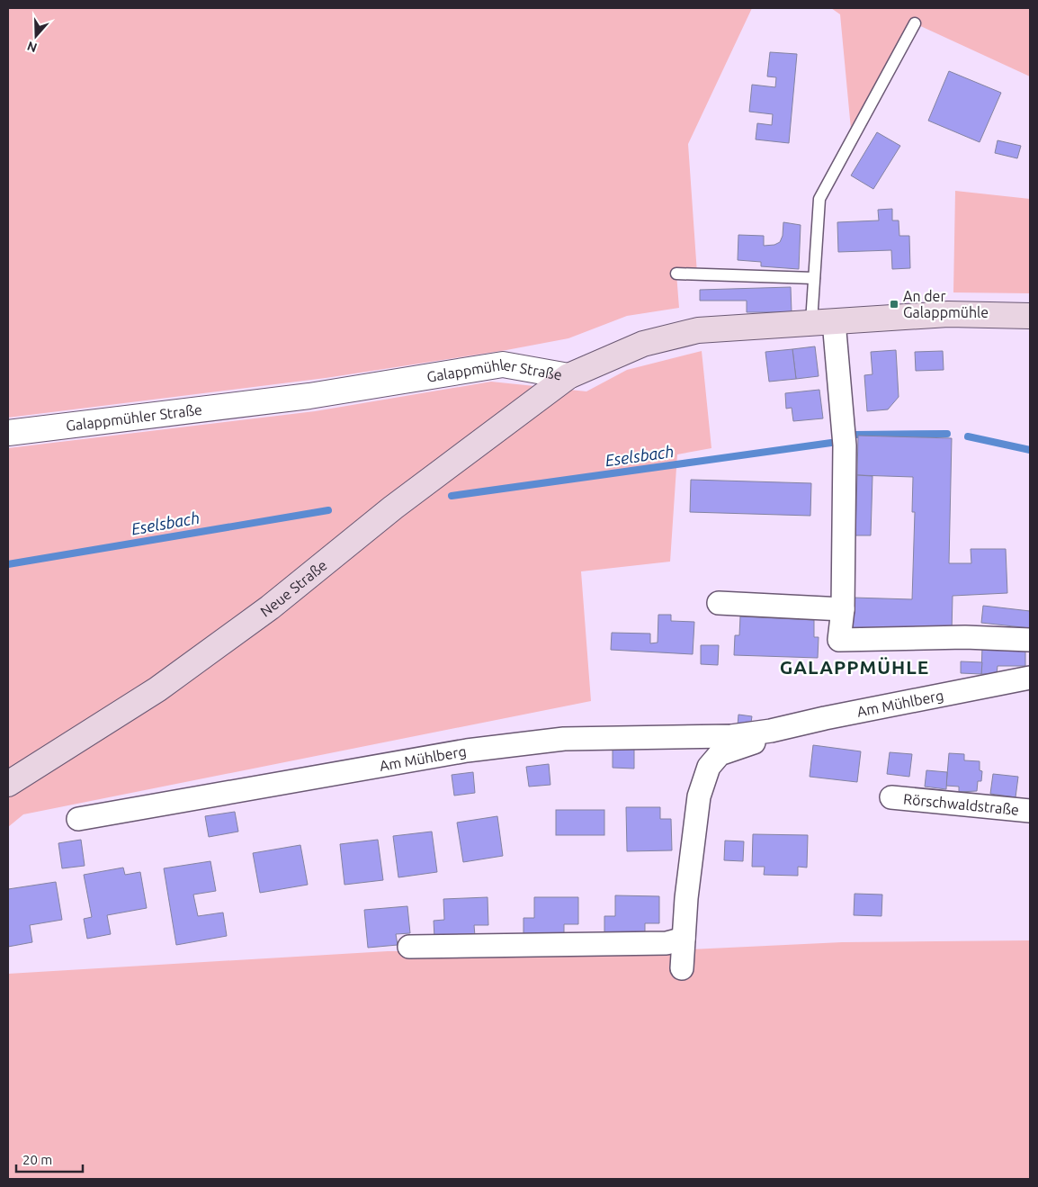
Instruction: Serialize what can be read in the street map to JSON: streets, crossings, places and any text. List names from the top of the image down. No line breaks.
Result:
{"streets":{"main road":["Galappmühler Straße","Neue Straße"],"street":["Am Mühlberg","Rörschwaldstraße"]},"crossings":[["Galappmühler Straße","Neue Straße"]],"districts":["GALAPPMÜHLE"],"water":["Eselsbach"],"places":{"transit":["An der Galappmühle"]},"scale_bar":"20 m","north":"bottom"}
